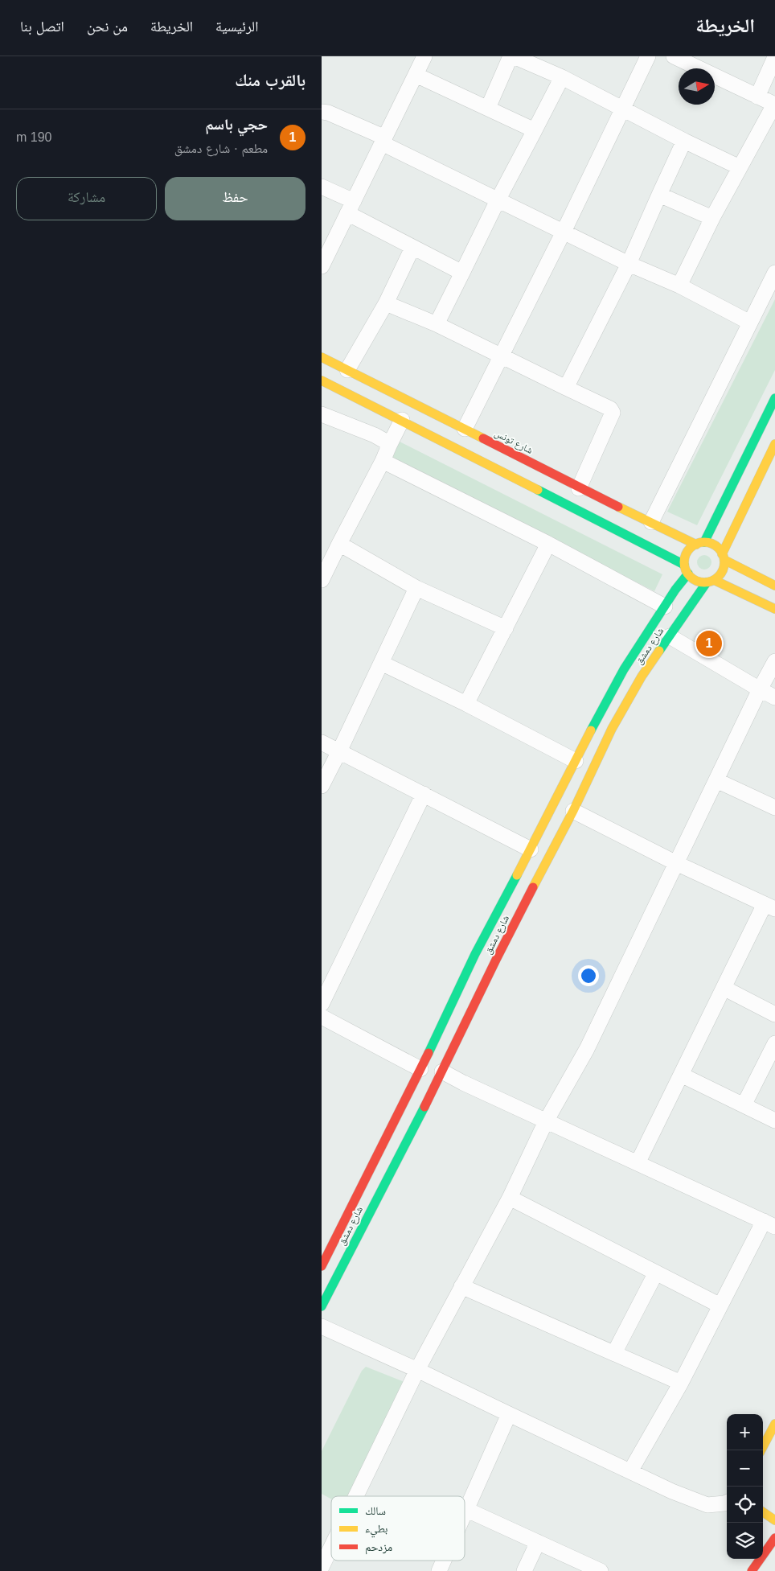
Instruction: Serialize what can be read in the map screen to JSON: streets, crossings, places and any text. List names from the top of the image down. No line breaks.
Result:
{"streets":{"main road":["شارع تونس","شارع دمشق"]},"crossings":[["شارع تونس","شارع دمشق"]],"legend":["سالك","بطيء","مزدحم"],"north":"right","page":{"header":"الخريطة","nav":["الرئيسية","الخريطة","من نحن","اتصل بنا"],"heading":"بالقرب منك","list":[{"mark":"1","name":"حجي باسم","note":"مطعم · شارع دمشق","value":"190 m"}],"buttons":["حفظ","مشاركة"],"pins":"1","map_buttons":["+","−"]}}
